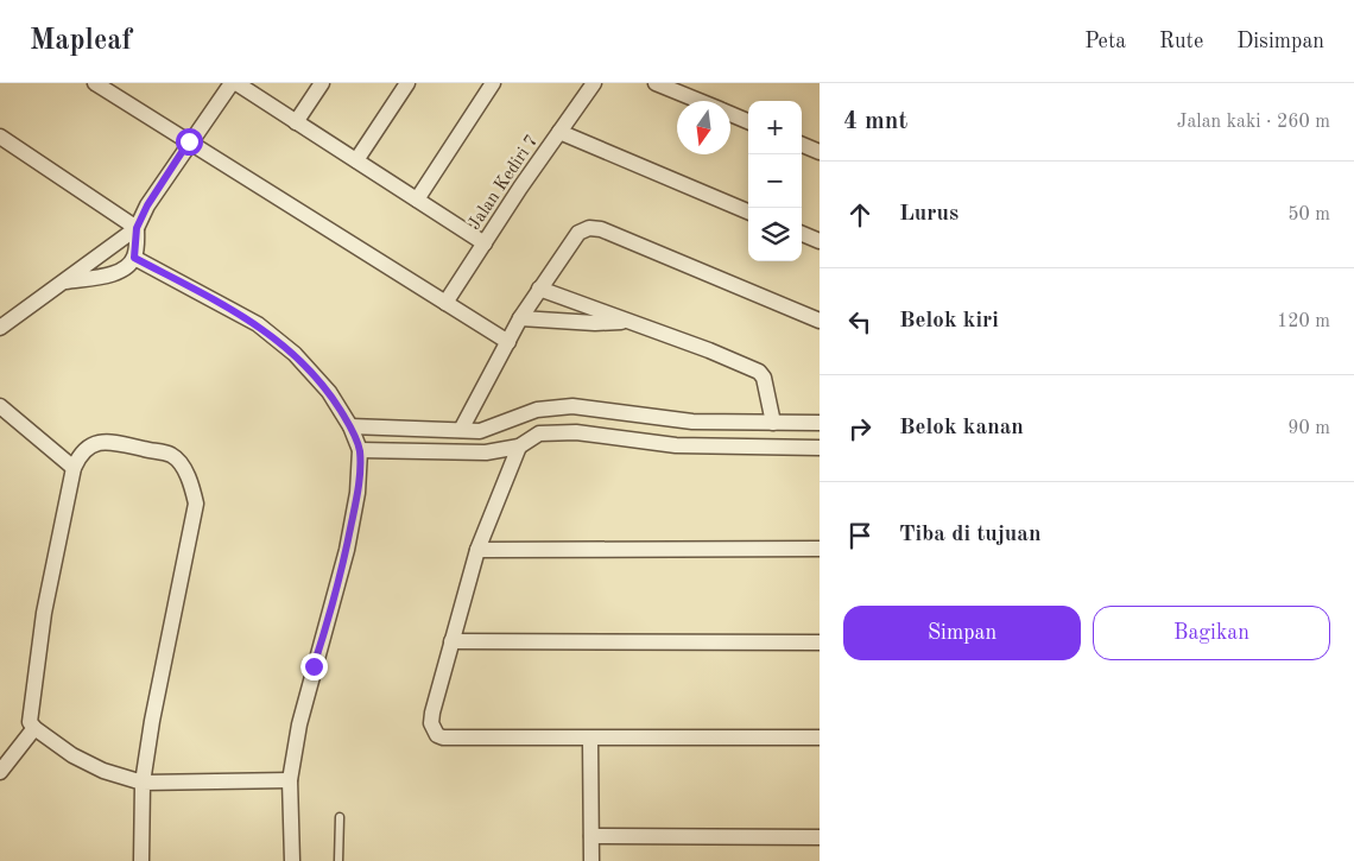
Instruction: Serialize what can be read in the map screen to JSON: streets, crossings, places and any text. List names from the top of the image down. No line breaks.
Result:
{"streets":{"street":["Jalan Kediri 7"]},"north":"bottom","page":{"header":"Mapleaf","nav":["Peta","Rute","Disimpan"],"heading":["4 mnt","Jalan kaki · 260 m"],"map_buttons":["+","−"],"list":[["Lurus","50 m"],["Belok kiri","120 m"],["Belok kanan","90 m"],"Tiba di tujuan"],"buttons":["Simpan","Bagikan"]}}
